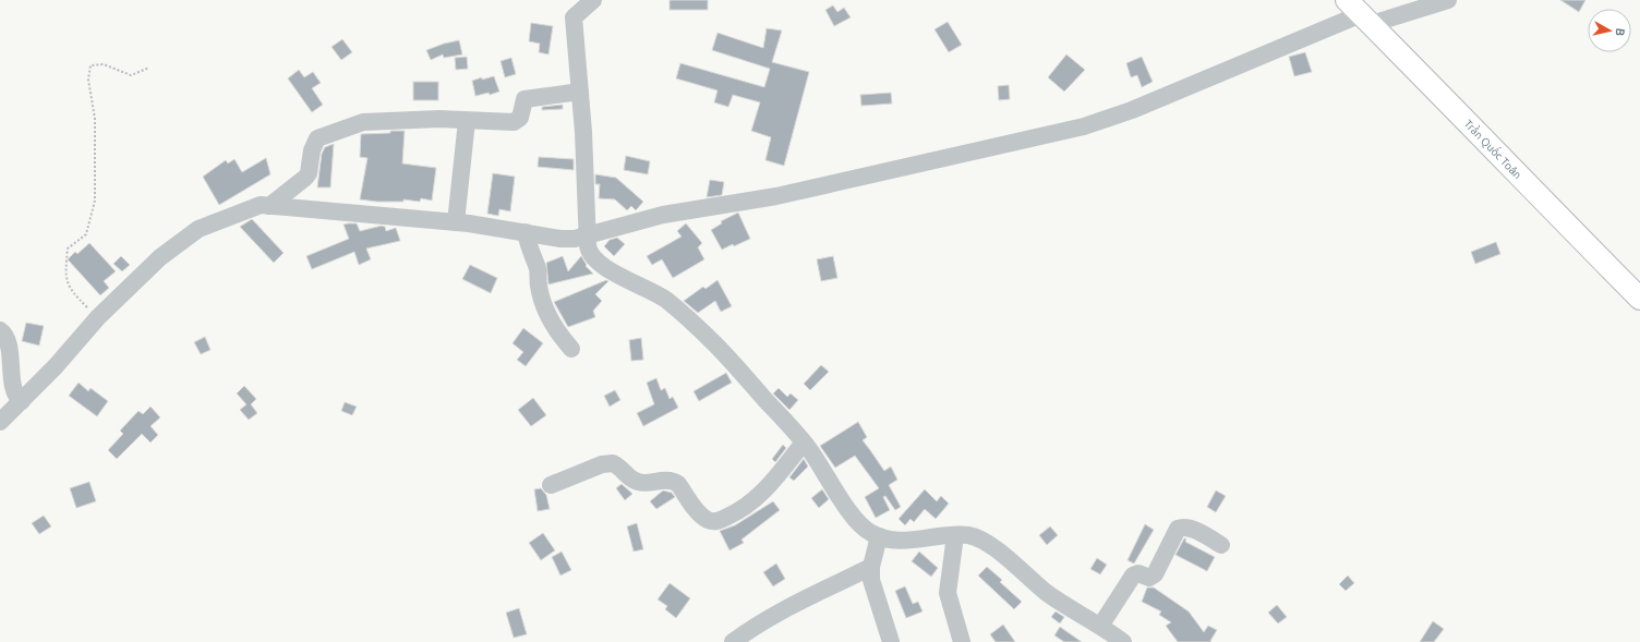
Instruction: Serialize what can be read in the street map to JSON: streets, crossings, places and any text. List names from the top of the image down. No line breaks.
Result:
{"streets":{"main road":["Trần Quốc Toản"]},"north":"right"}
